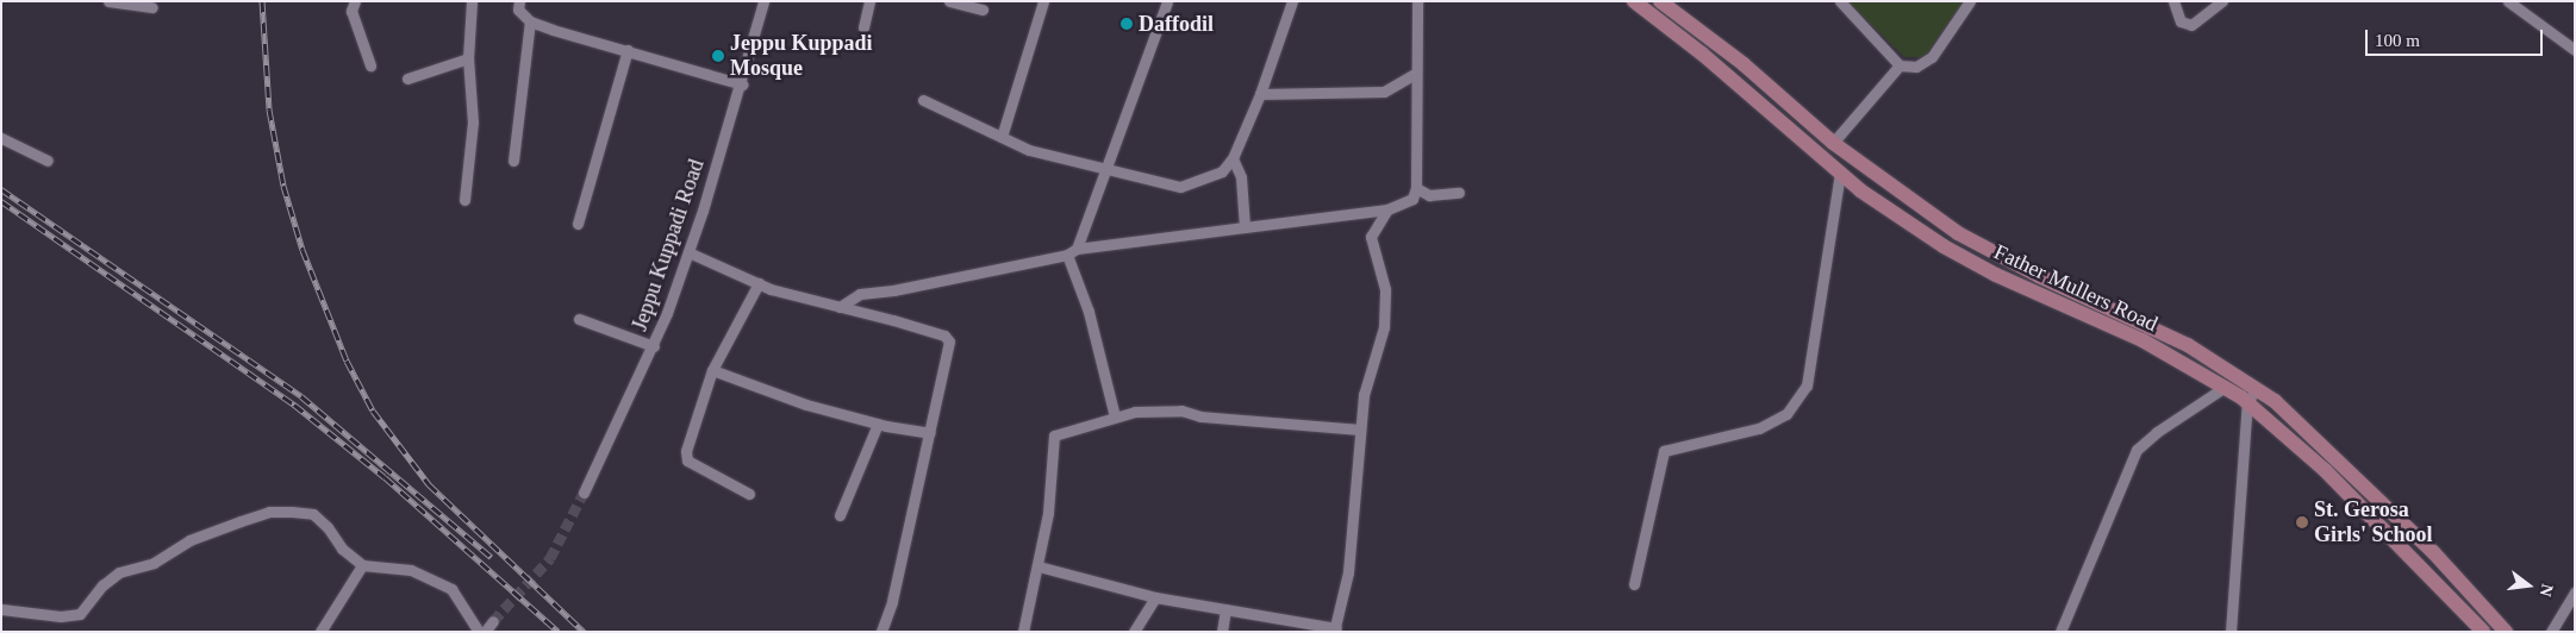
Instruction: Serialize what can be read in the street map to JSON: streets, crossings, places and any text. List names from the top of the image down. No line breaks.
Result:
{"streets":{"main road":["Father Mullers Road"],"street":["Jeppu Kuppadi Road"]},"places":["Daffodil","Jeppu Kuppadi Mosque","St. Gerosa Girls' School"],"scale_bar":"100 m","north":"right"}
